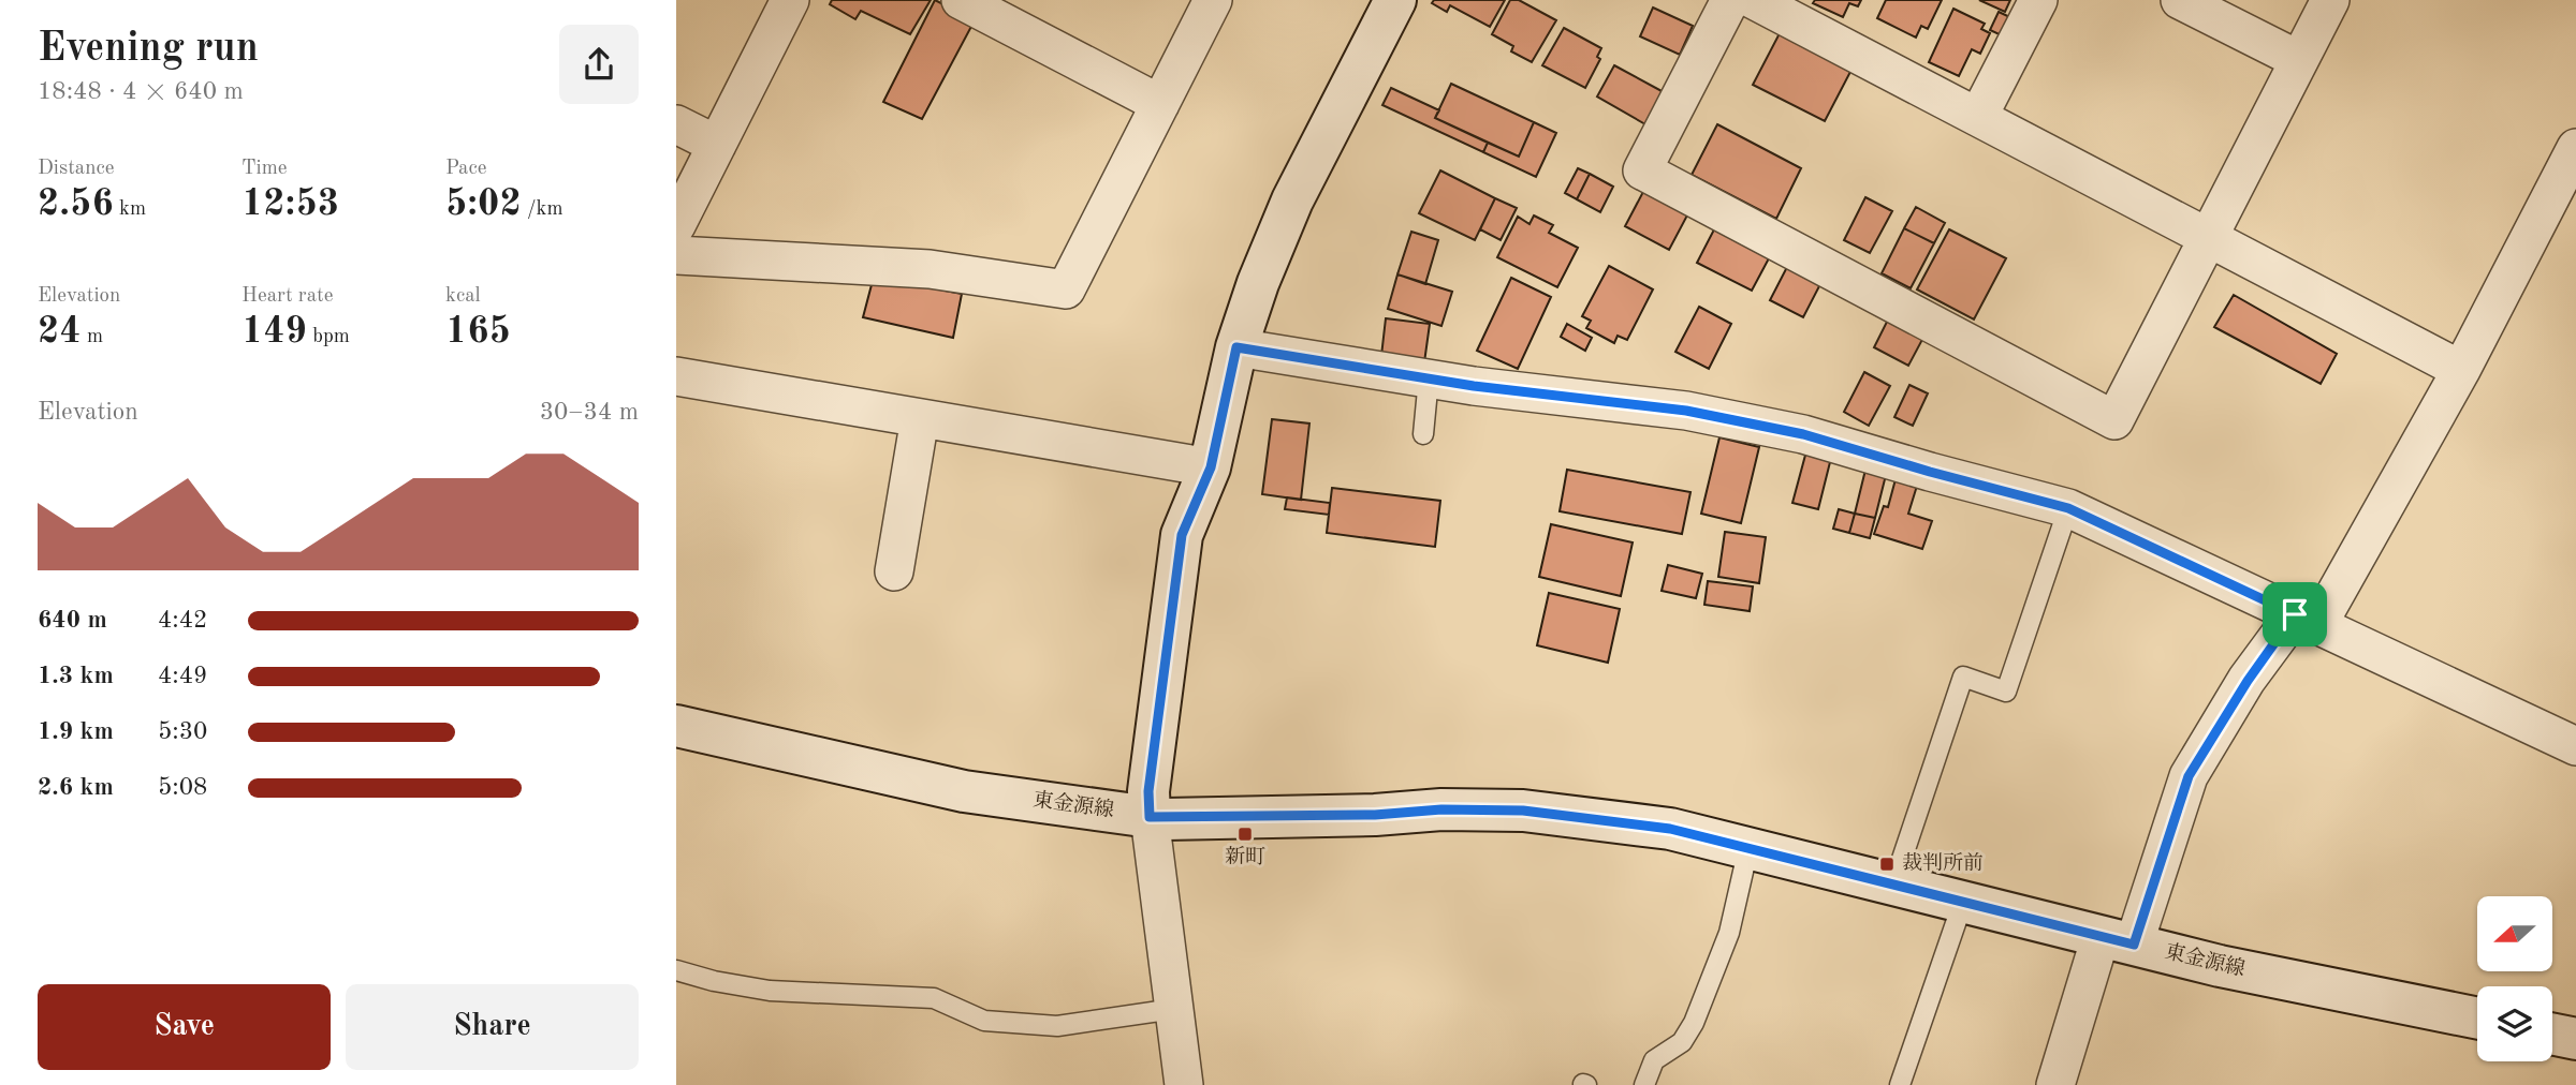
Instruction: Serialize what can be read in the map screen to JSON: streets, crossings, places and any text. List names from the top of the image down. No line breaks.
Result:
{"streets":{"main road":["東金源線"]},"places":{"transit":["新町","裁判所前"]},"north":"left","page":{"heading":["Evening run","18:48 · 4 × 640 m"],"stats":[["Distance","2.56 km"],["Time","12:53"],["Pace","5:02 /km"],["Elevation","24 m"],["Heart rate","149 bpm"],["kcal","165"]],"chart":["Elevation","30–34 m"],"list":[{"name":"640 m","note":"4:42"},{"name":"1.3 km","note":"4:49"},{"name":"1.9 km","note":"5:30"},{"name":"2.6 km","note":"5:08"}],"buttons":["Save","Share"]}}
